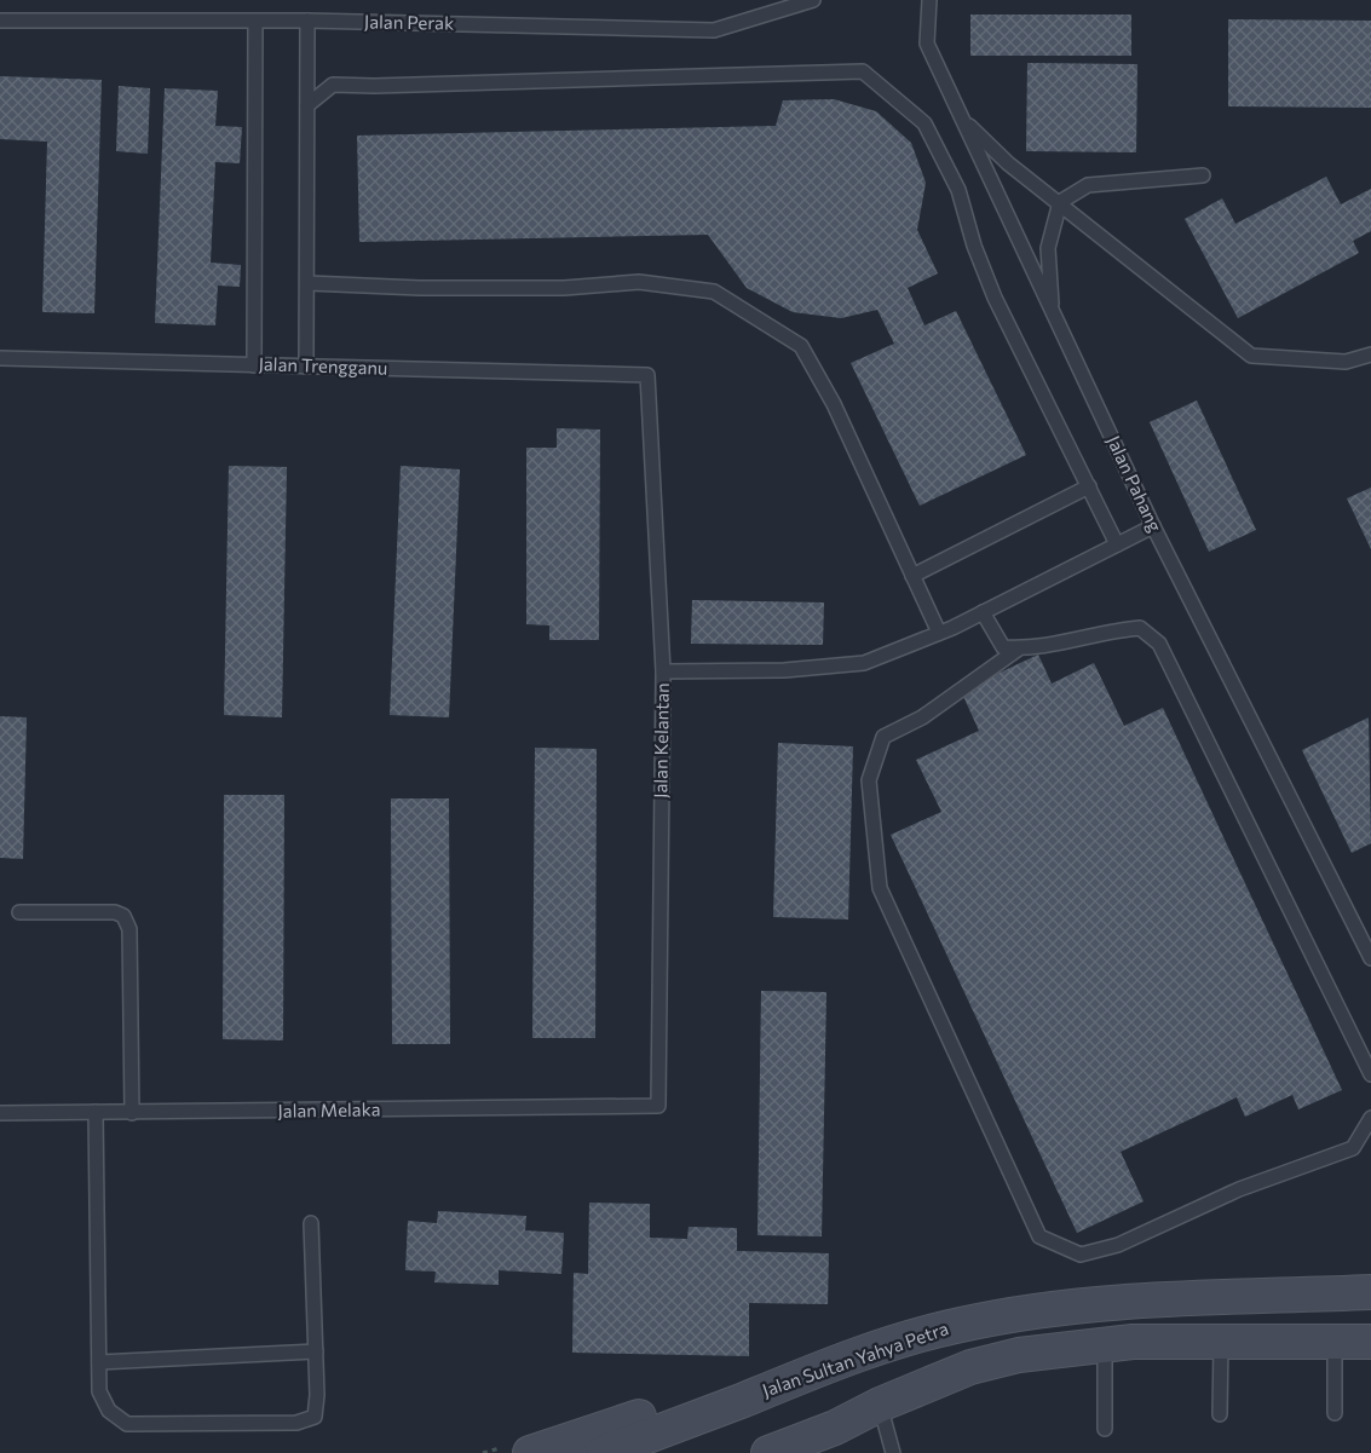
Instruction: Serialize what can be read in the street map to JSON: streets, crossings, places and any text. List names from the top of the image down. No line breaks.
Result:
{"streets":{"main road":["Jalan Sultan Yahya Petra"],"lane":["Jalan Perak","Jalan Trengganu","Jalan Pahang","Jalan Kelantan","Jalan Melaka"]},"crossings":[["Jalan Trengganu","Jalan Kelantan"],["Jalan Kelantan","Jalan Melaka"]]}
